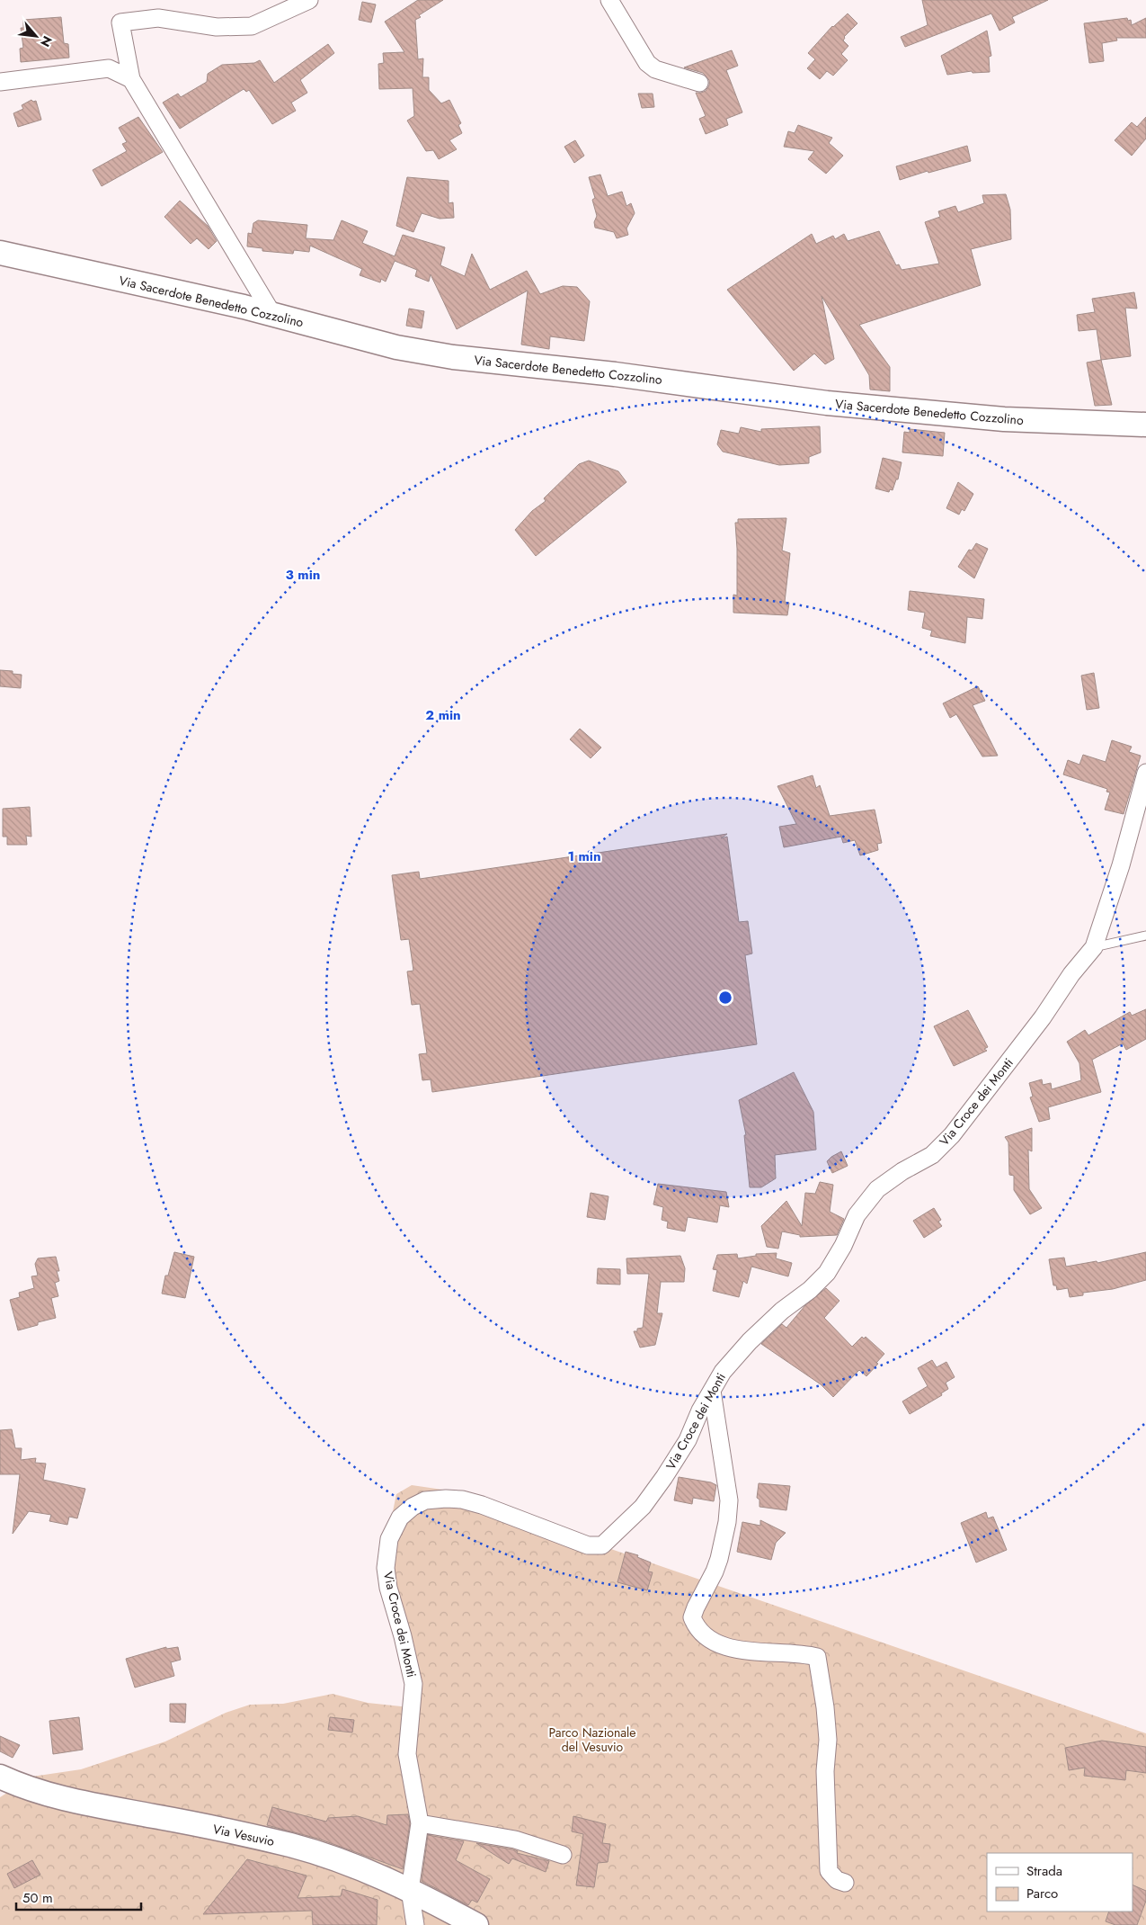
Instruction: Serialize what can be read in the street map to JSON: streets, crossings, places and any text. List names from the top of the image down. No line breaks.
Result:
{"streets":{"main road":["Via Sacerdote Benedetto Cozzolino","Via Vesuvio"],"street":["Via Croce dei Monti"]},"crossings":[["Via Croce dei Monti","Via Vesuvio"]],"parks":["Parco Nazionale del Vesuvio"],"legend":["Strada","Parco"],"scale_bar":"50 m","north":"bottom right","rings":["3 min","2 min","1 min"]}
